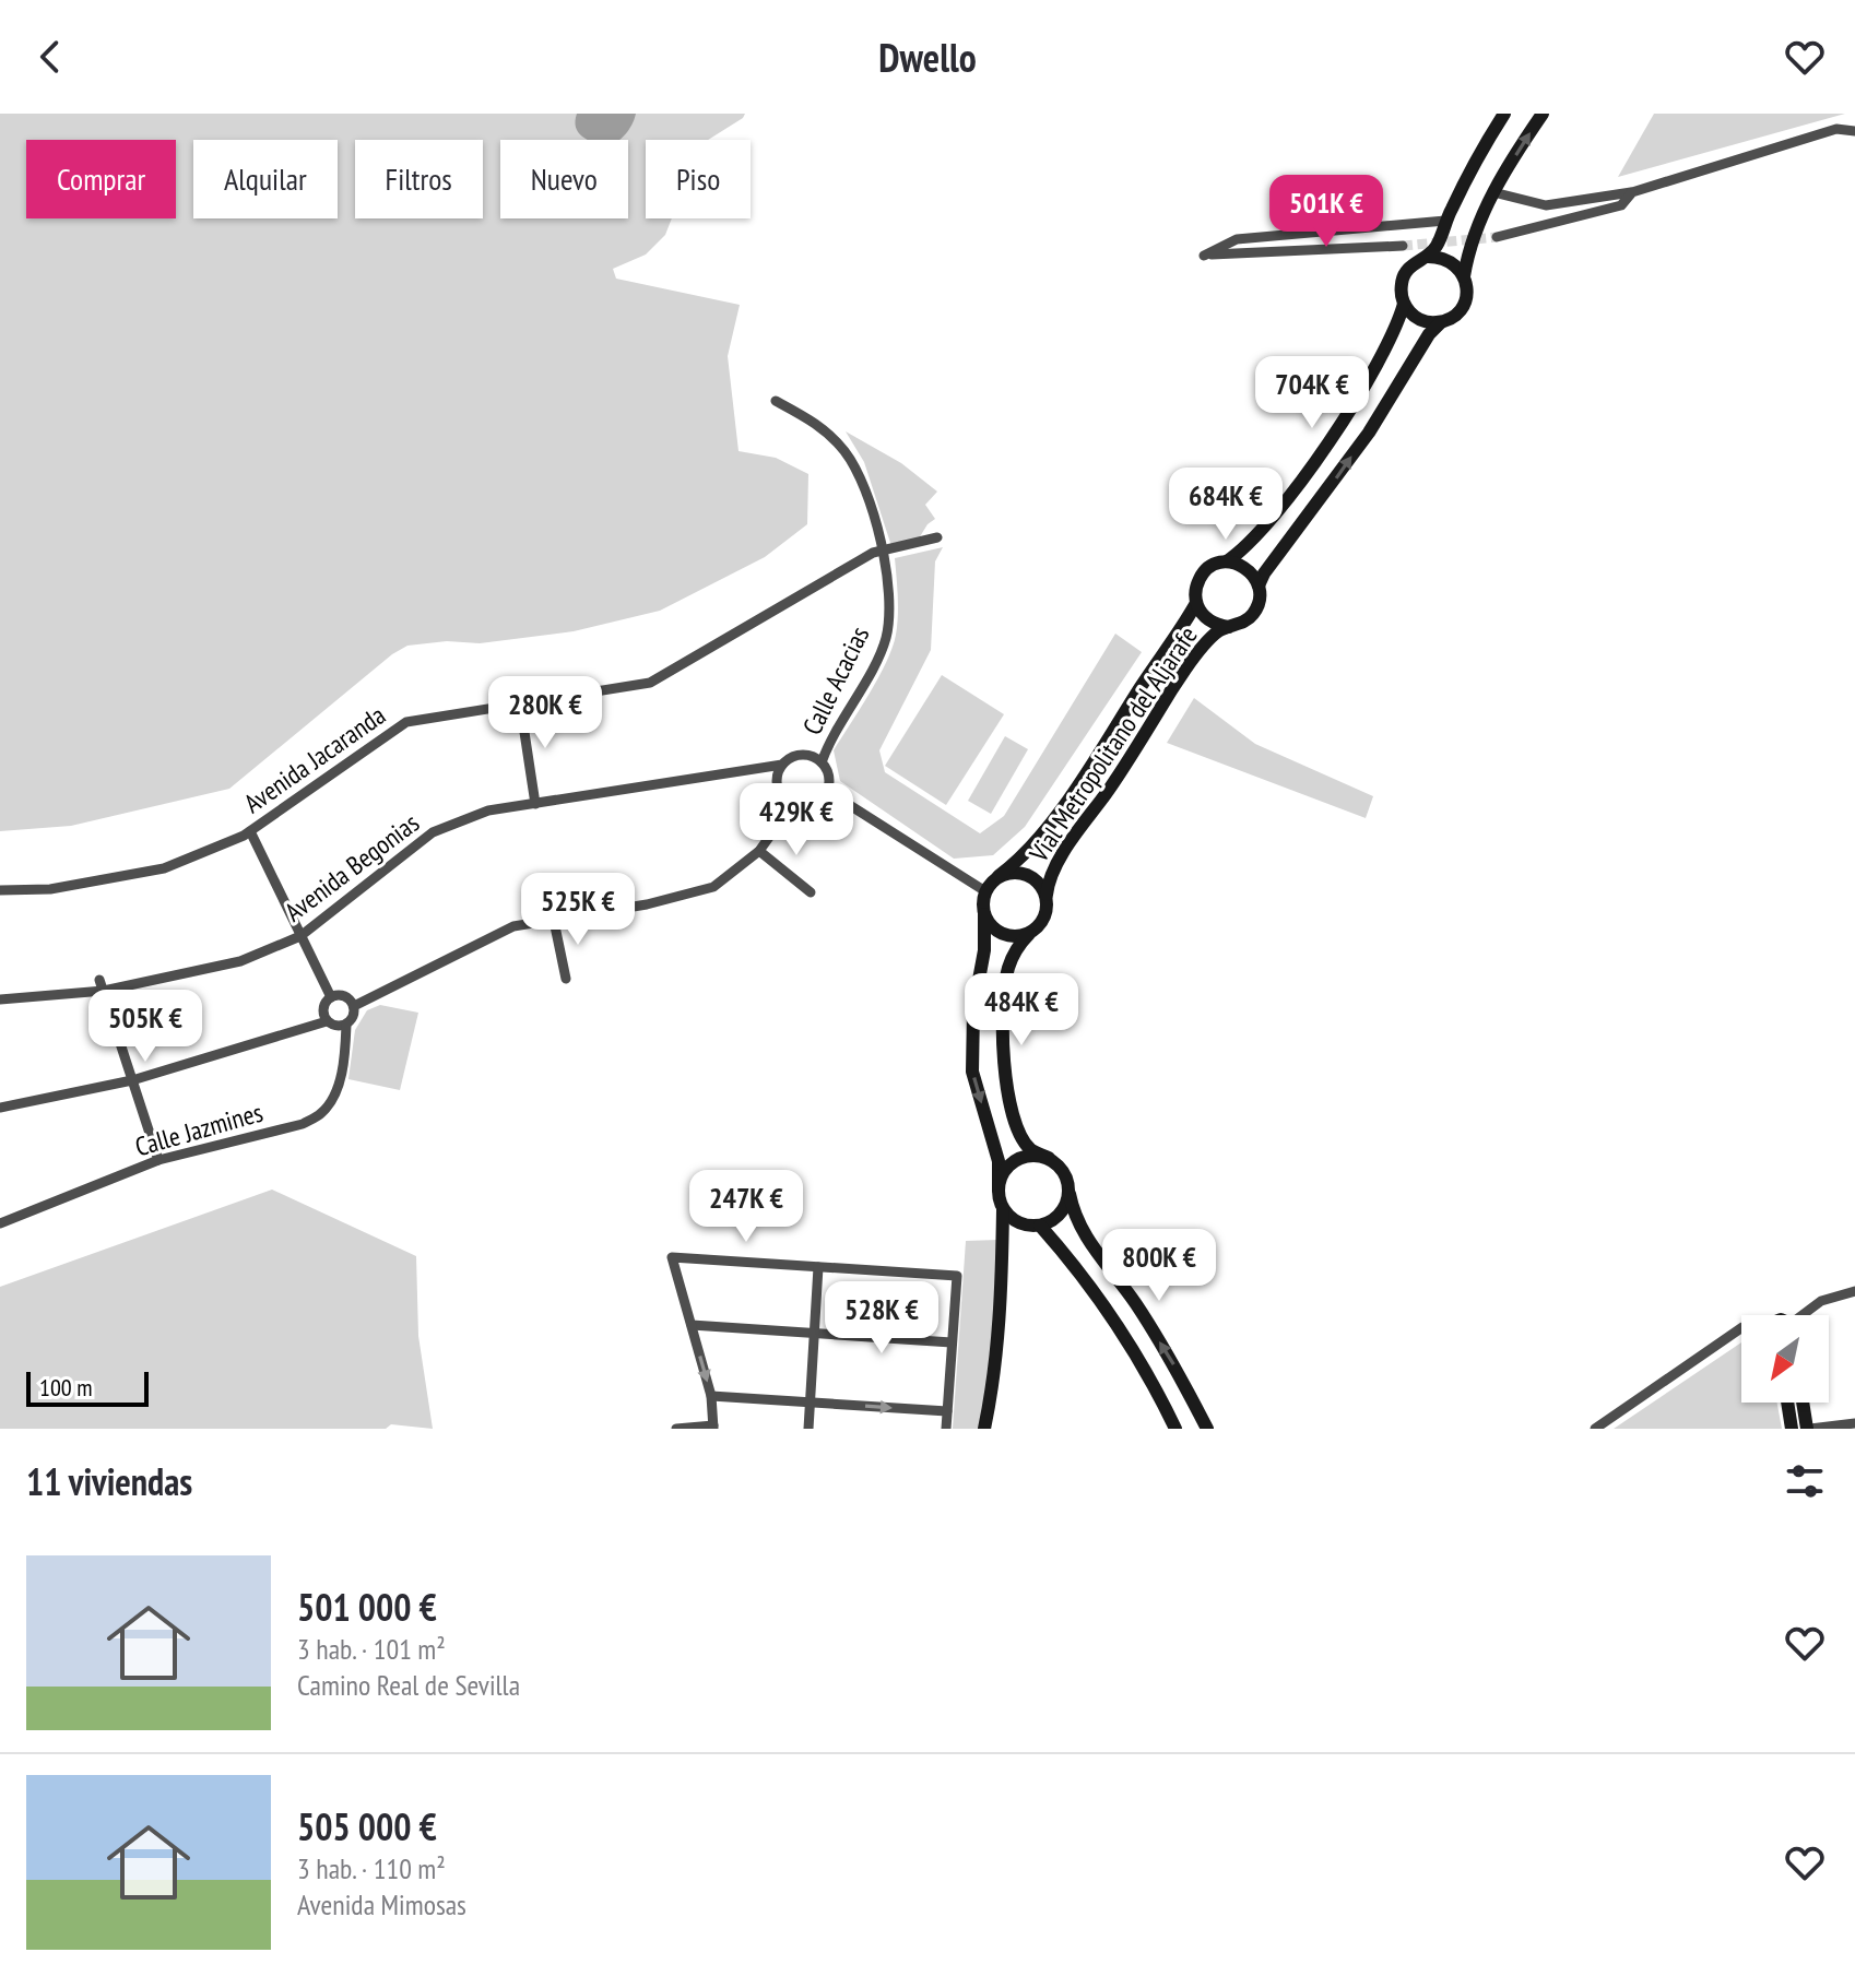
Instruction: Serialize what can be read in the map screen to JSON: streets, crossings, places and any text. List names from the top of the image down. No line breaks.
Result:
{"streets":{"main road":["Vial Metropolitano del Aljarafe"],"street":["Calle Acacias","Avenida Jacaranda","Avenida Begonias","Calle Jazmines"]},"crossings":[["Calle Acacias","Avenida Jacaranda"],["Calle Acacias","Avenida Begonias"]],"scale_bar":"100 m","north":"bottom left","page":{"header":"Dwello","chip":["Comprar","Alquilar","Filtros","Nuevo","Piso"],"price":["501K €","704K €","684K €","280K €","429K €","525K €","484K €","505K €","247K €","800K €","528K €"],"scale":"100 m","heading":"11 viviendas","list":[{"name":"501 000 €","note":"3 hab. · 101 m² · Camino Real de Sevilla"},{"name":"505 000 €","note":"3 hab. · 110 m² · Avenida Mimosas"}]}}
